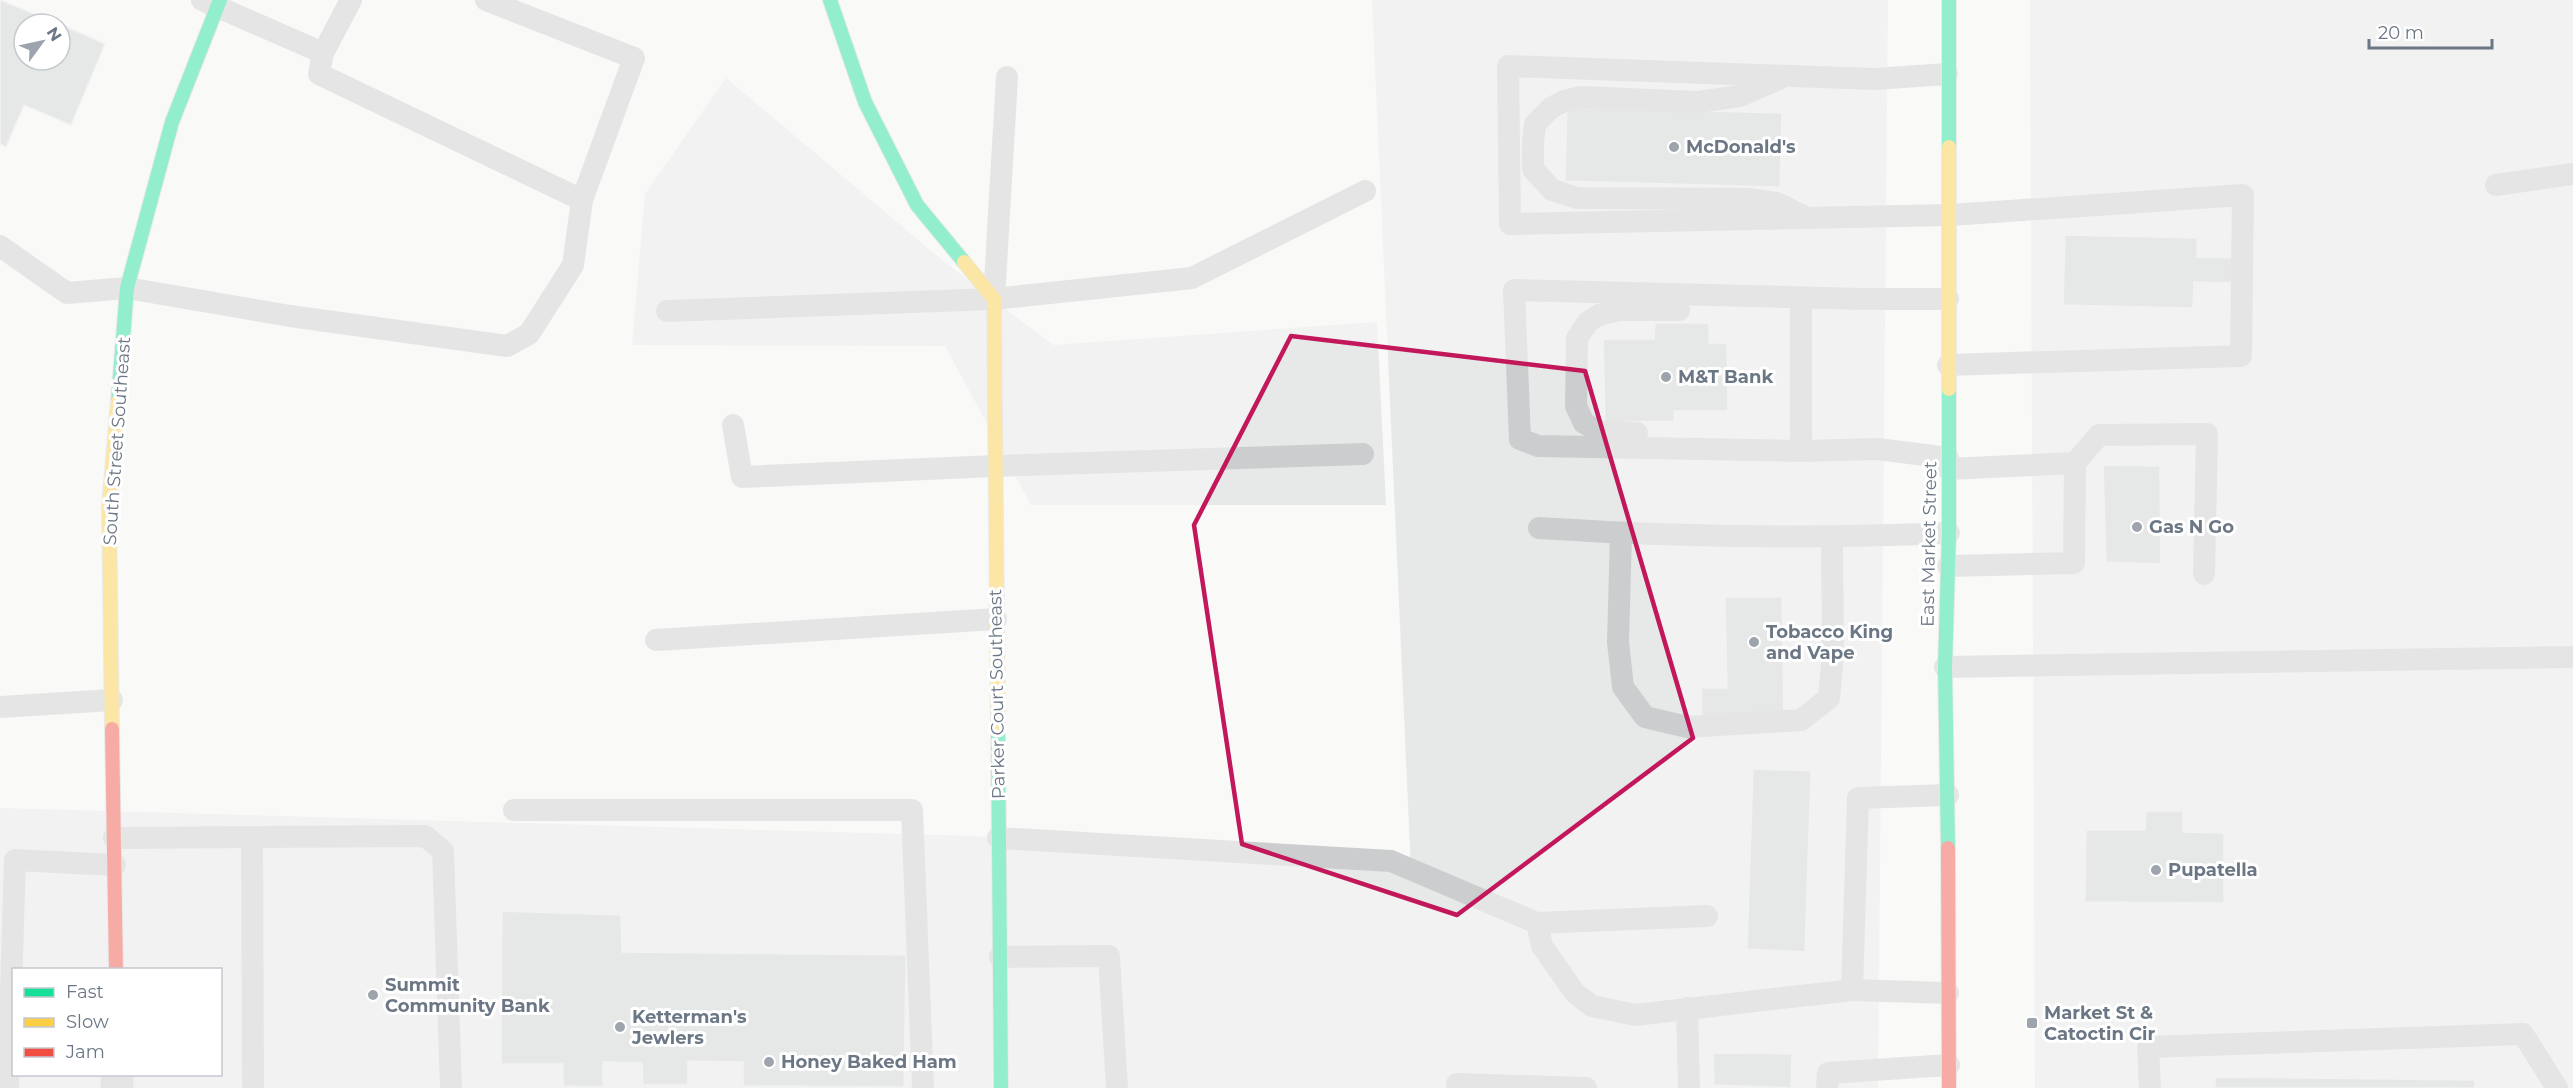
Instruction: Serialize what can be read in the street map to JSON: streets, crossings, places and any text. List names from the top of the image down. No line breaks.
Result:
{"streets":{"street":["South Street Southeast","East Market Street","Parker Court Southeast"]},"places":{"other":["McDonald's","M&T Bank","Gas N Go","Tobacco King and Vape","Pupatella","Summit Community Bank","Ketterman's Jewlers","Honey Baked Ham"],"transit":["Market St & Catoctin Cir"]},"legend":["Fast","Slow","Jam"],"scale_bar":"20 m","north":"top right"}
